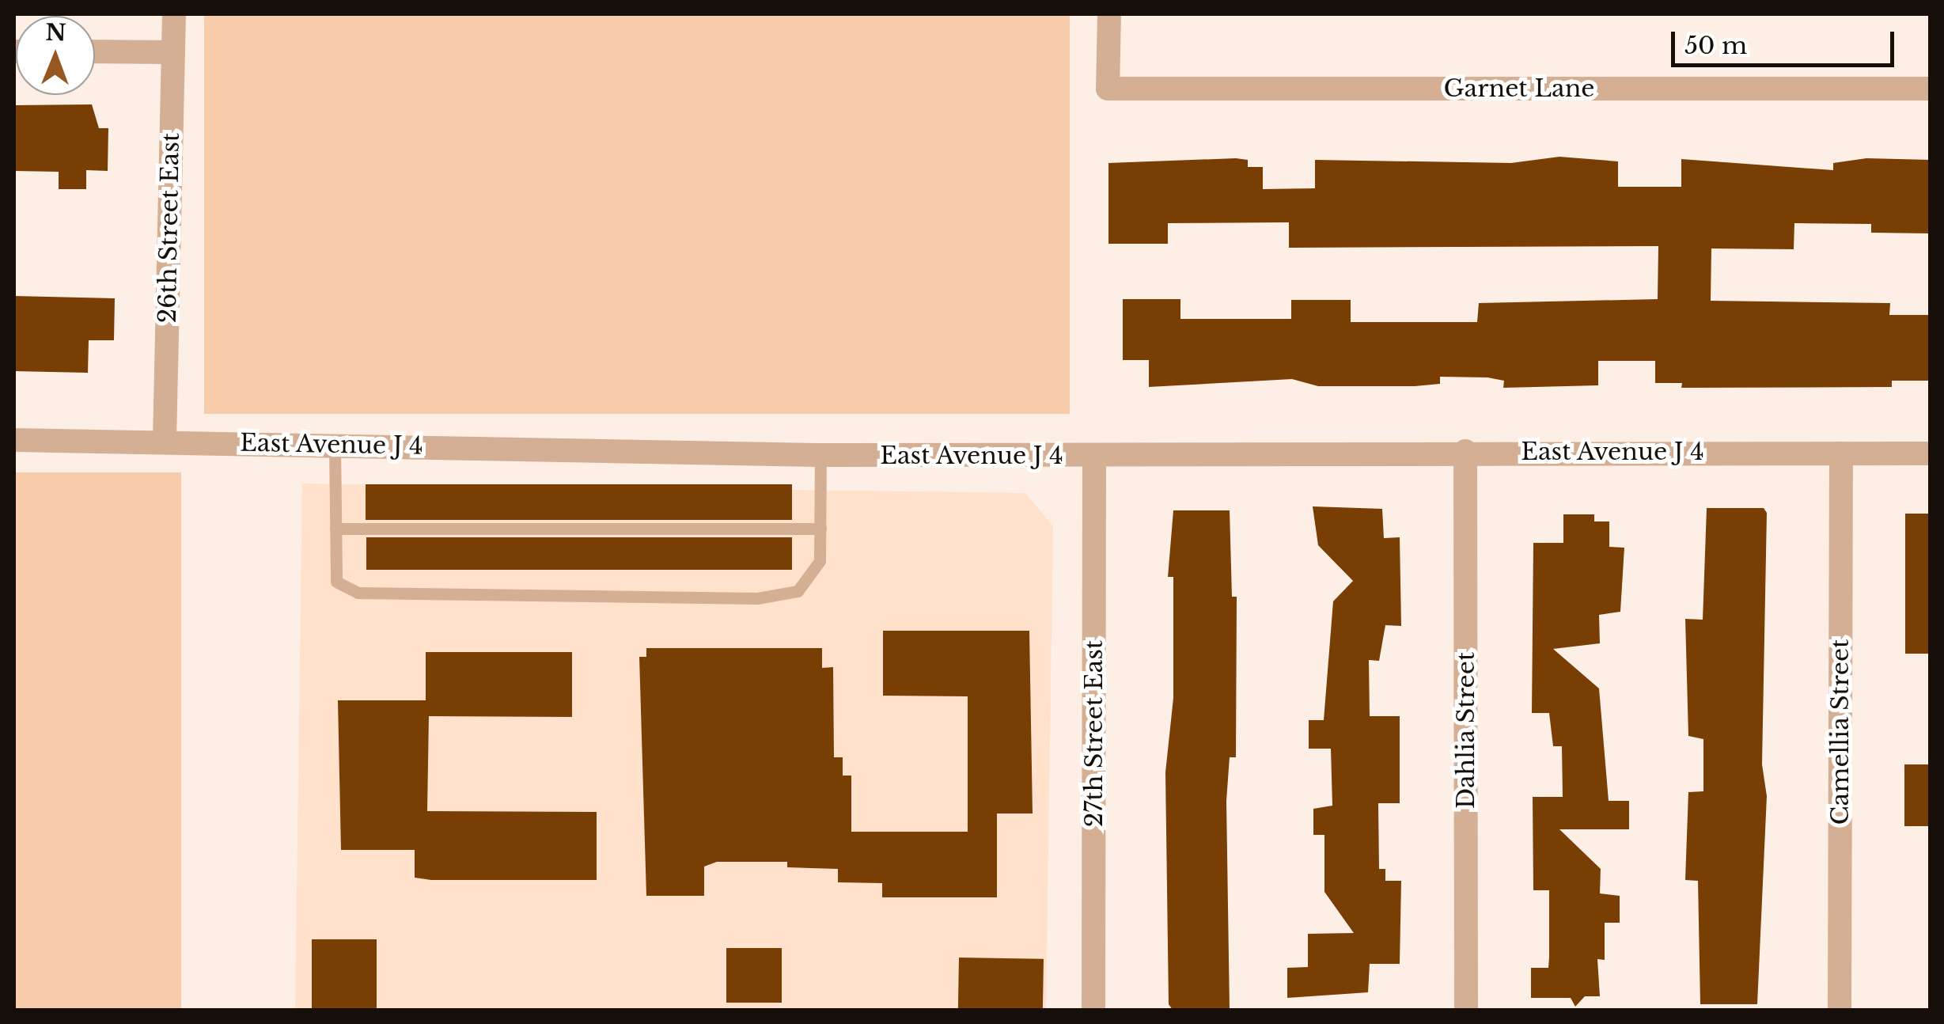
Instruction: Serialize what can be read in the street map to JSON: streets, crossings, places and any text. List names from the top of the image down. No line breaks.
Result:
{"streets":{"street":["Garnet Lane","26th Street East","East Avenue J 4","Dahlia Street","Camellia Street","27th Street East"]},"crossings":[["26th Street East","East Avenue J 4"],["East Avenue J 4","Dahlia Street"],["East Avenue J 4","Camellia Street"],["East Avenue J 4","27th Street East"]],"scale_bar":"50 m","north":"top"}
